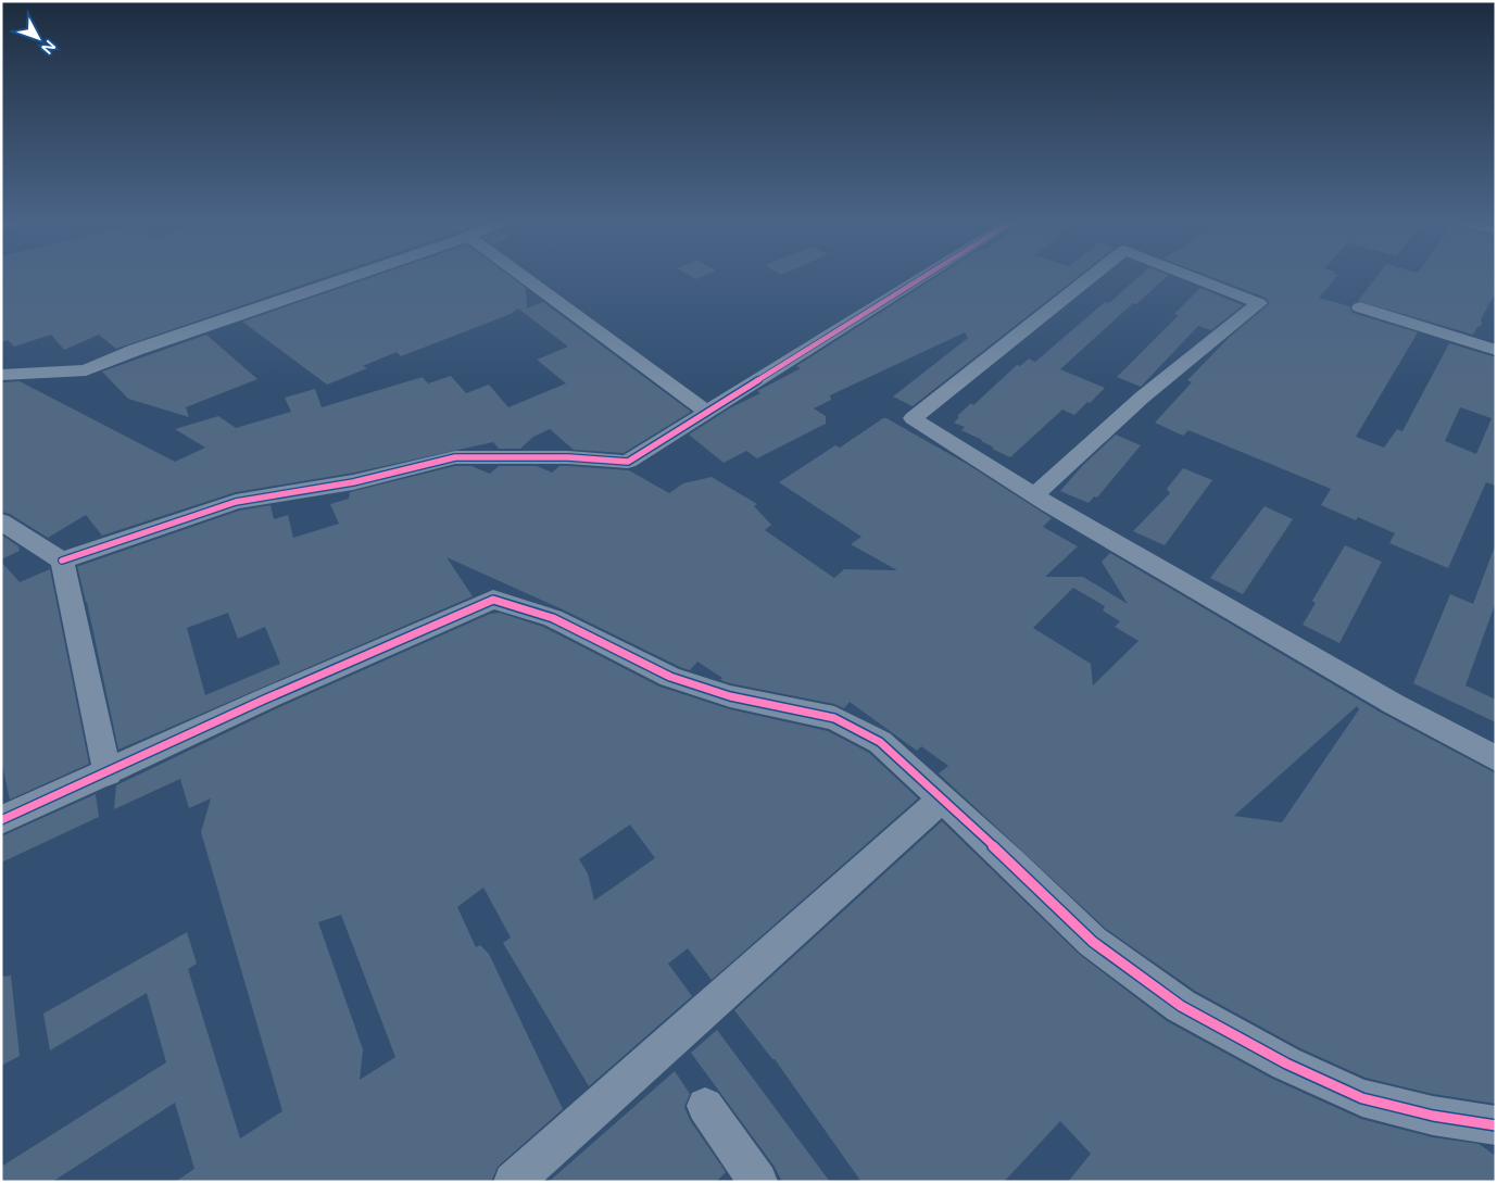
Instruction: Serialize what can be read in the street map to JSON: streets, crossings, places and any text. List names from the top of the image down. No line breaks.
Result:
{"north":"bottom right"}
